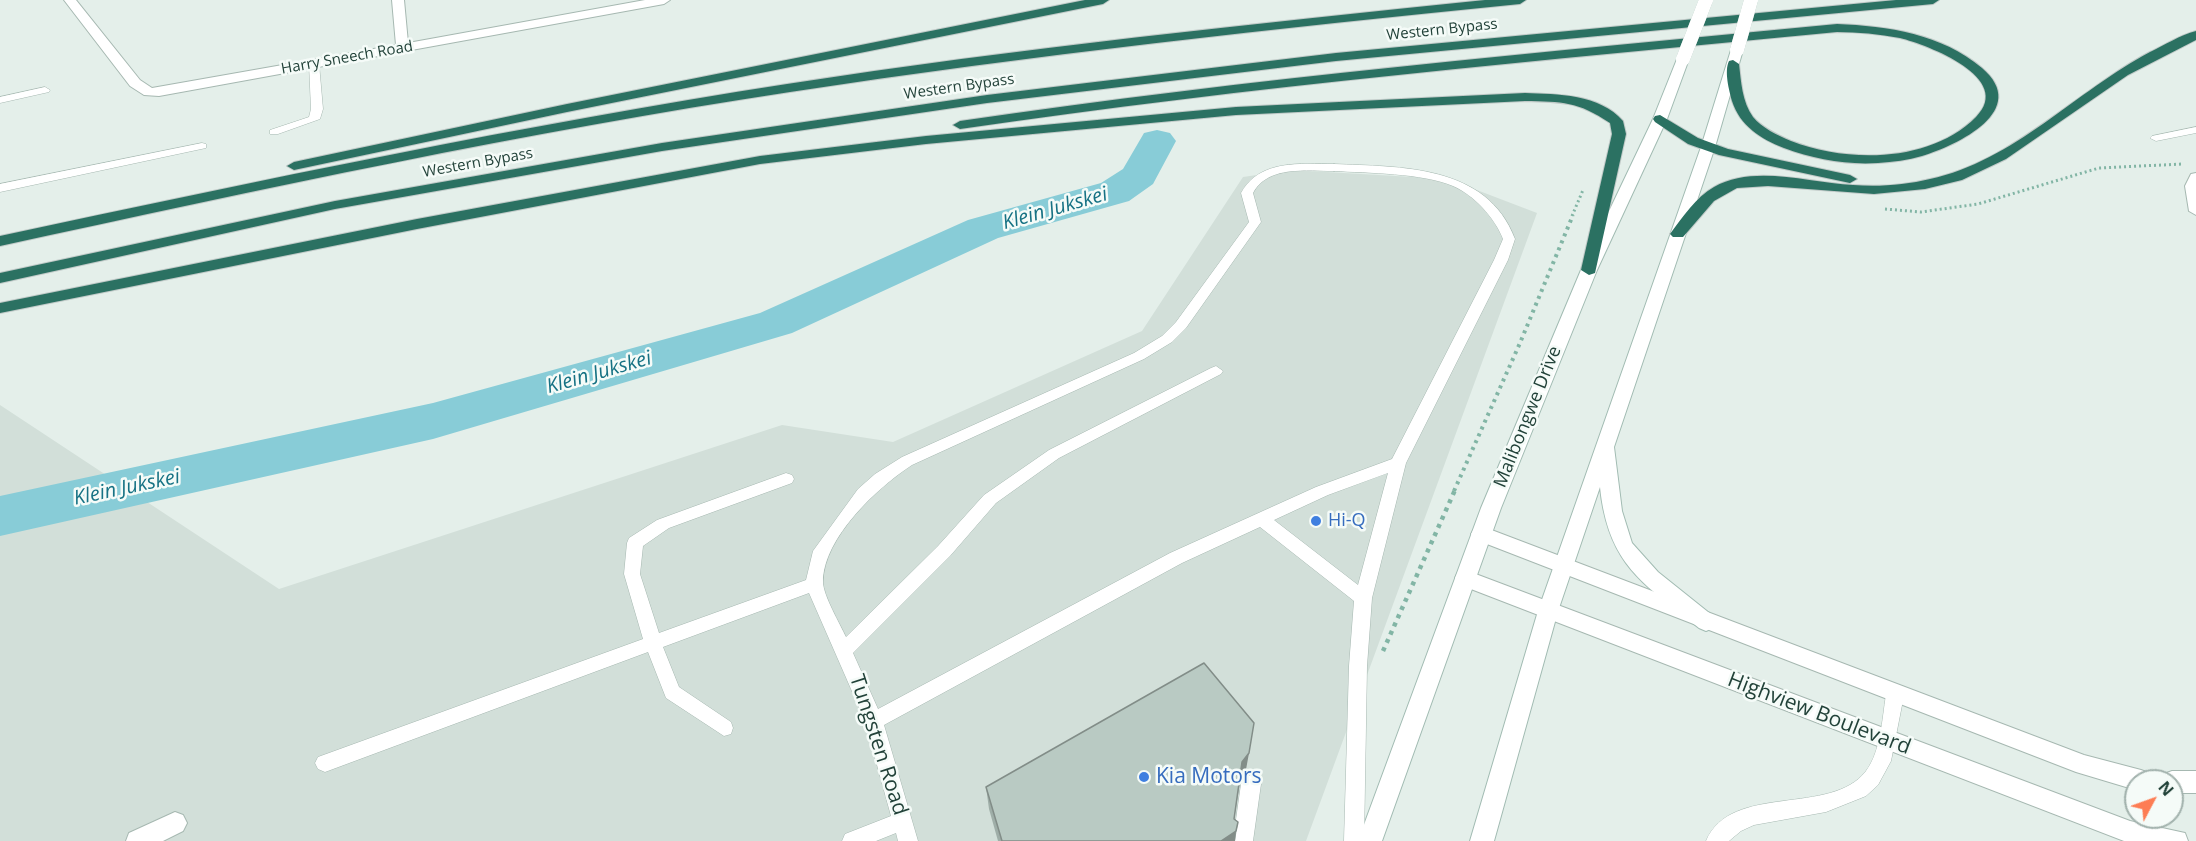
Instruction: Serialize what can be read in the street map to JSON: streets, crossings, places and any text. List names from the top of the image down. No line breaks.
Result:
{"streets":{"highway":["Western Bypass"],"main road":["Harry Sneech Road","Malibongwe Drive","Highview Boulevard"],"lane":["Tungsten Road"]},"crossings":[["Malibongwe Drive","Highview Boulevard"]],"water":["Klein Jukskei"],"places":["Hi-Q","Kia Motors"],"north":"top right"}
